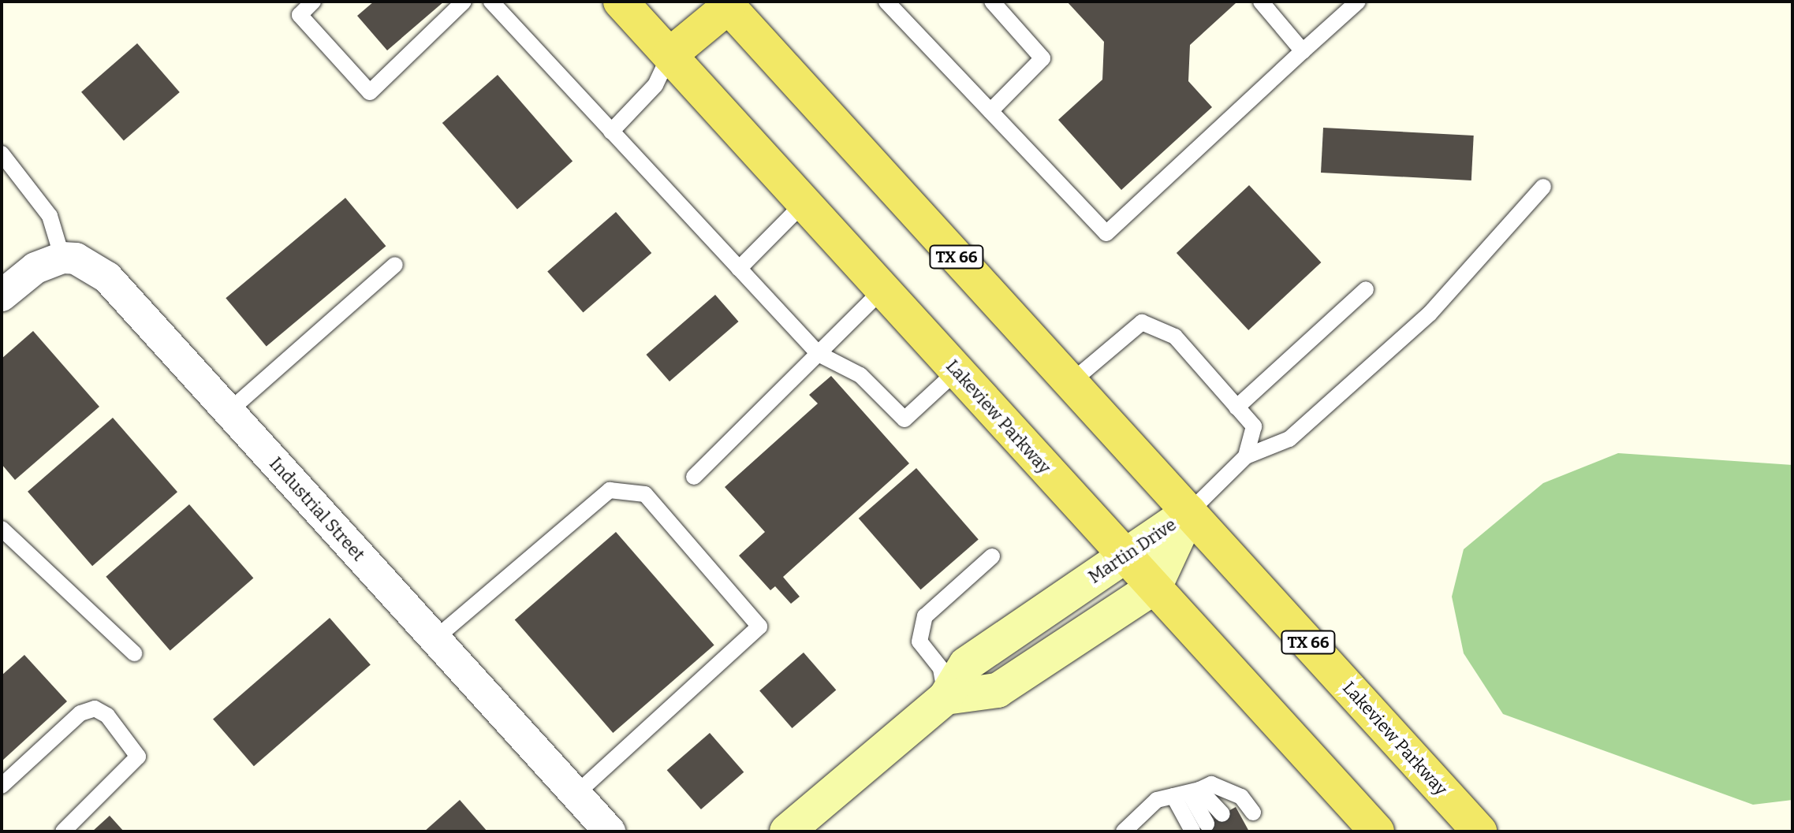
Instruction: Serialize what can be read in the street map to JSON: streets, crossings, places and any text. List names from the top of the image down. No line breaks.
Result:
{"streets":{"main road":["TX 66","Lakeview Parkway"],"street":["Industrial Street","Martin Drive"]},"crossings":[["Lakeview Parkway","Martin Drive"]]}
